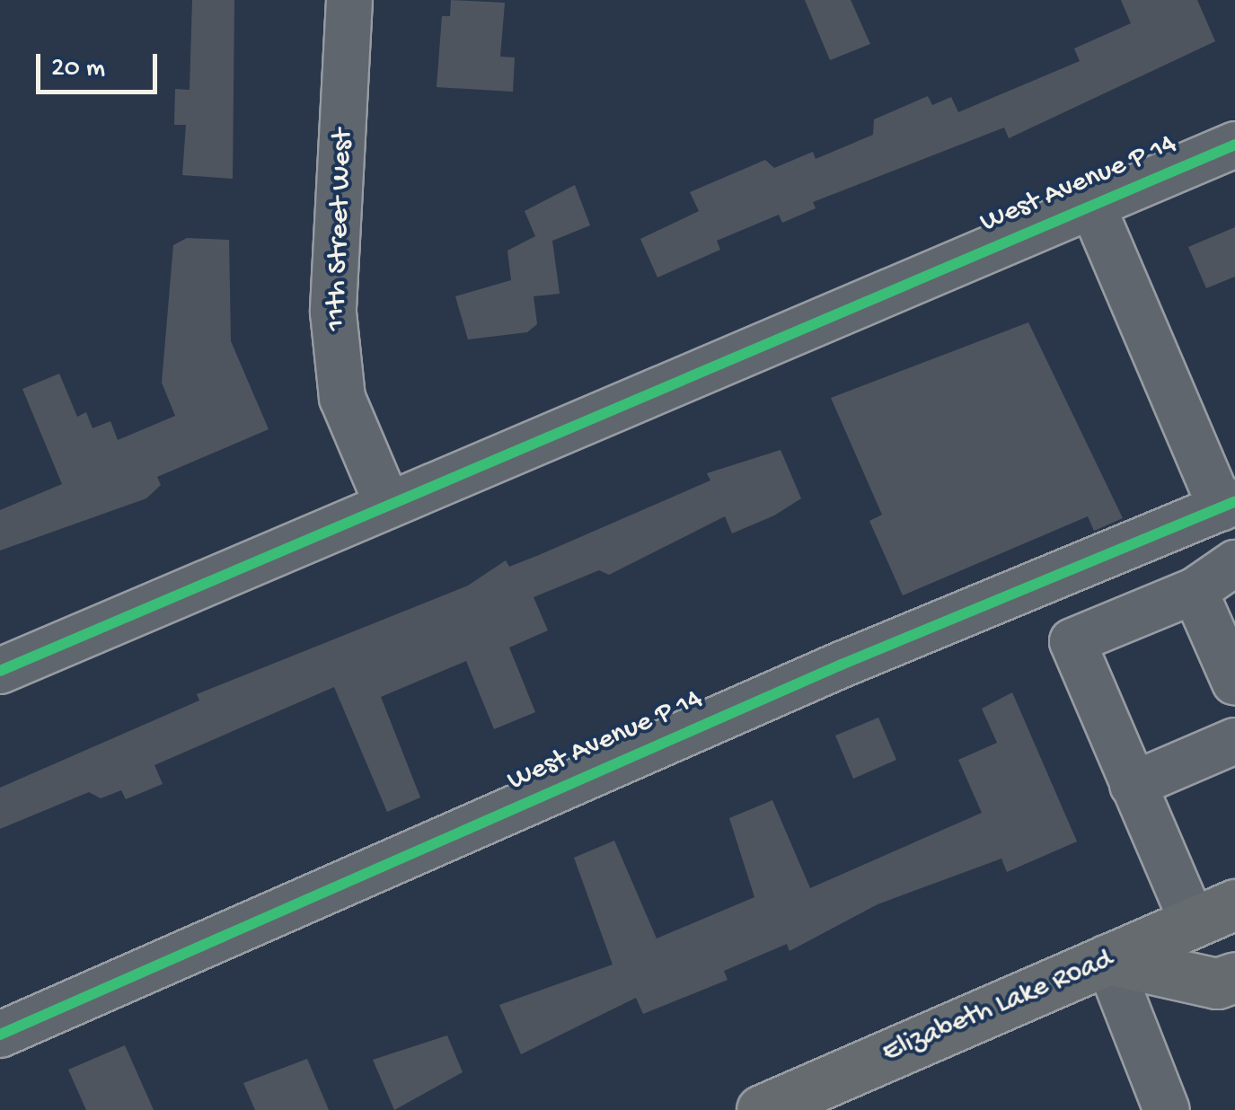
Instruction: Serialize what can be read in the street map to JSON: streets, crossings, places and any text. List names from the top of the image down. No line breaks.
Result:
{"streets":{"main road":["Elizabeth Lake Road"],"street":["West Avenue P 14","11th Street West"]},"crossings":[["West Avenue P 14","11th Street West"]],"scale_bar":"20 m"}
